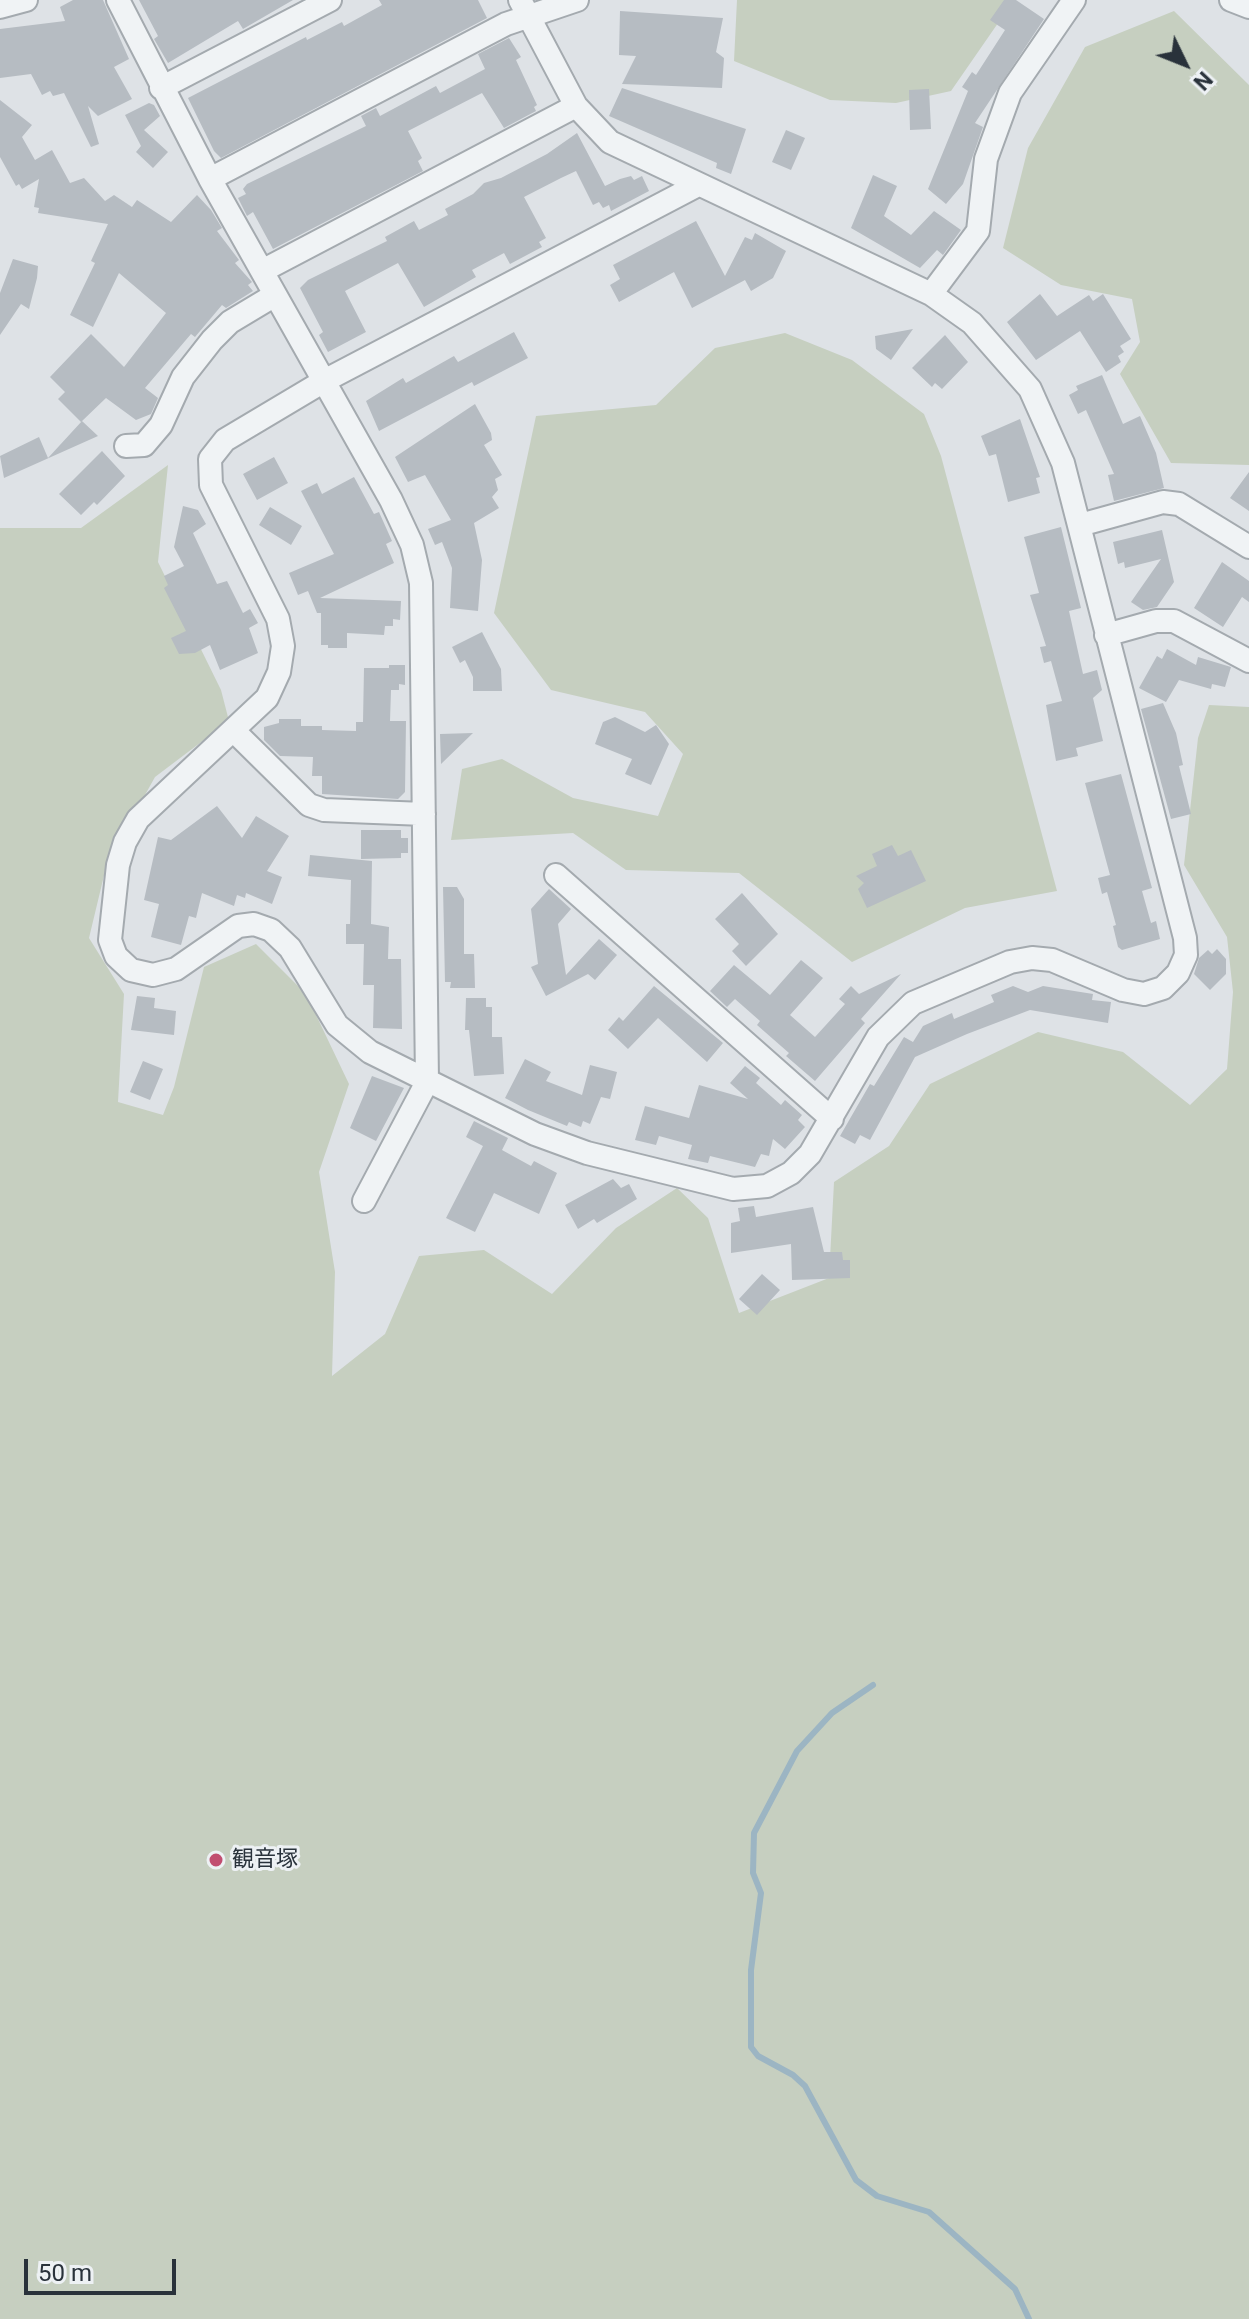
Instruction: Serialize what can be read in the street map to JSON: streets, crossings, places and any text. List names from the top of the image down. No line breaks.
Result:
{"places":["観音塚"],"scale_bar":"50 m","north":"bottom right"}
